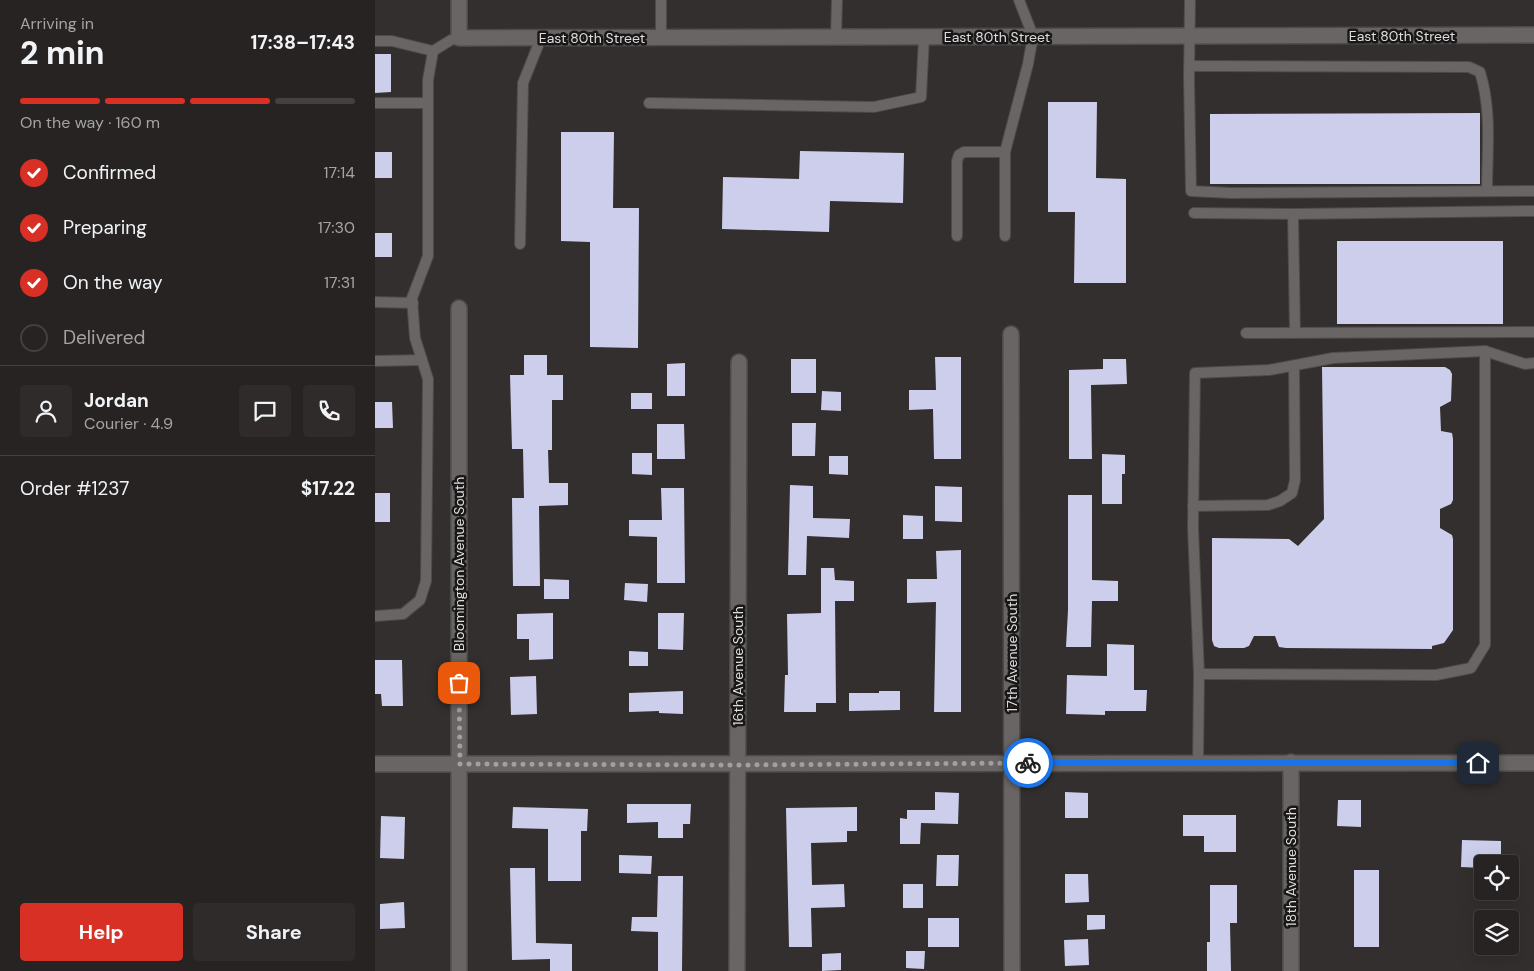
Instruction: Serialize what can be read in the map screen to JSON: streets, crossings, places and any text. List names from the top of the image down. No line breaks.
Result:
{"streets":{"street":["East 80th Street","Bloomington Avenue South","17th Avenue South","16th Avenue South","18th Avenue South"]},"page":{"heading":["2 min","Arriving in","17:38–17:43"],"panel":["Jordan","Courier · 4.9","Order #1237","$17.22"],"bar":"On the way · 160 m","list":[["Confirmed","17:14"],["Preparing","17:30"],["On the way","17:31"],"Delivered"],"buttons":["Help","Share"]}}
